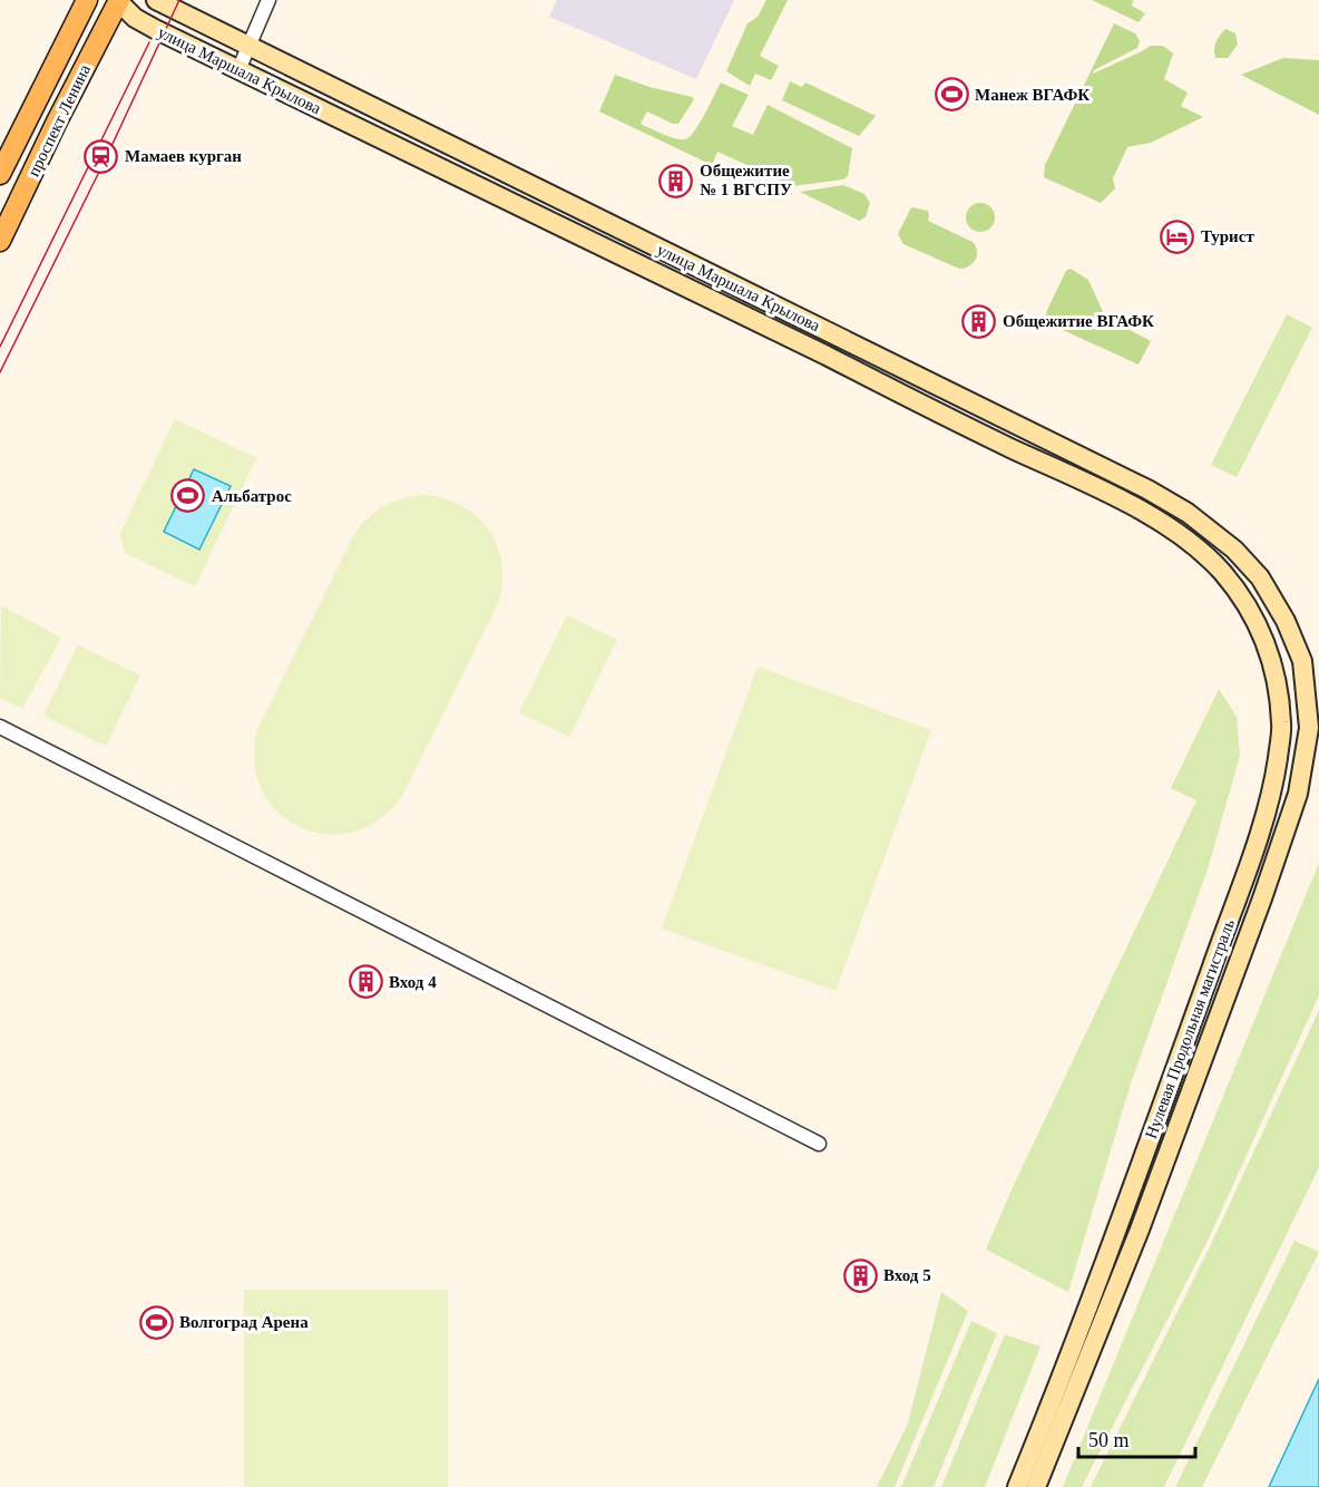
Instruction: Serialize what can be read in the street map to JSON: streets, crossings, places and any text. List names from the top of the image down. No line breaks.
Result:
{"streets":{"main road":["улица Маршала Крылова","проспект Ленина","Нулевая Продольная магистраль"]},"crossings":[["улица Маршала Крылова","проспект Ленина"],["улица Маршала Крылова","Нулевая Продольная магистраль"]],"places":{"sports":["Манеж ВГАФК","Альбатрос","Волгоград Арена"],"station":["Мамаев курган"],"building":["Общежитие № 1 ВГСПУ","Общежитие ВГАФК","Вход 4","Вход 5"],"hotel":["Турист"]},"scale_bar":"50 m"}
